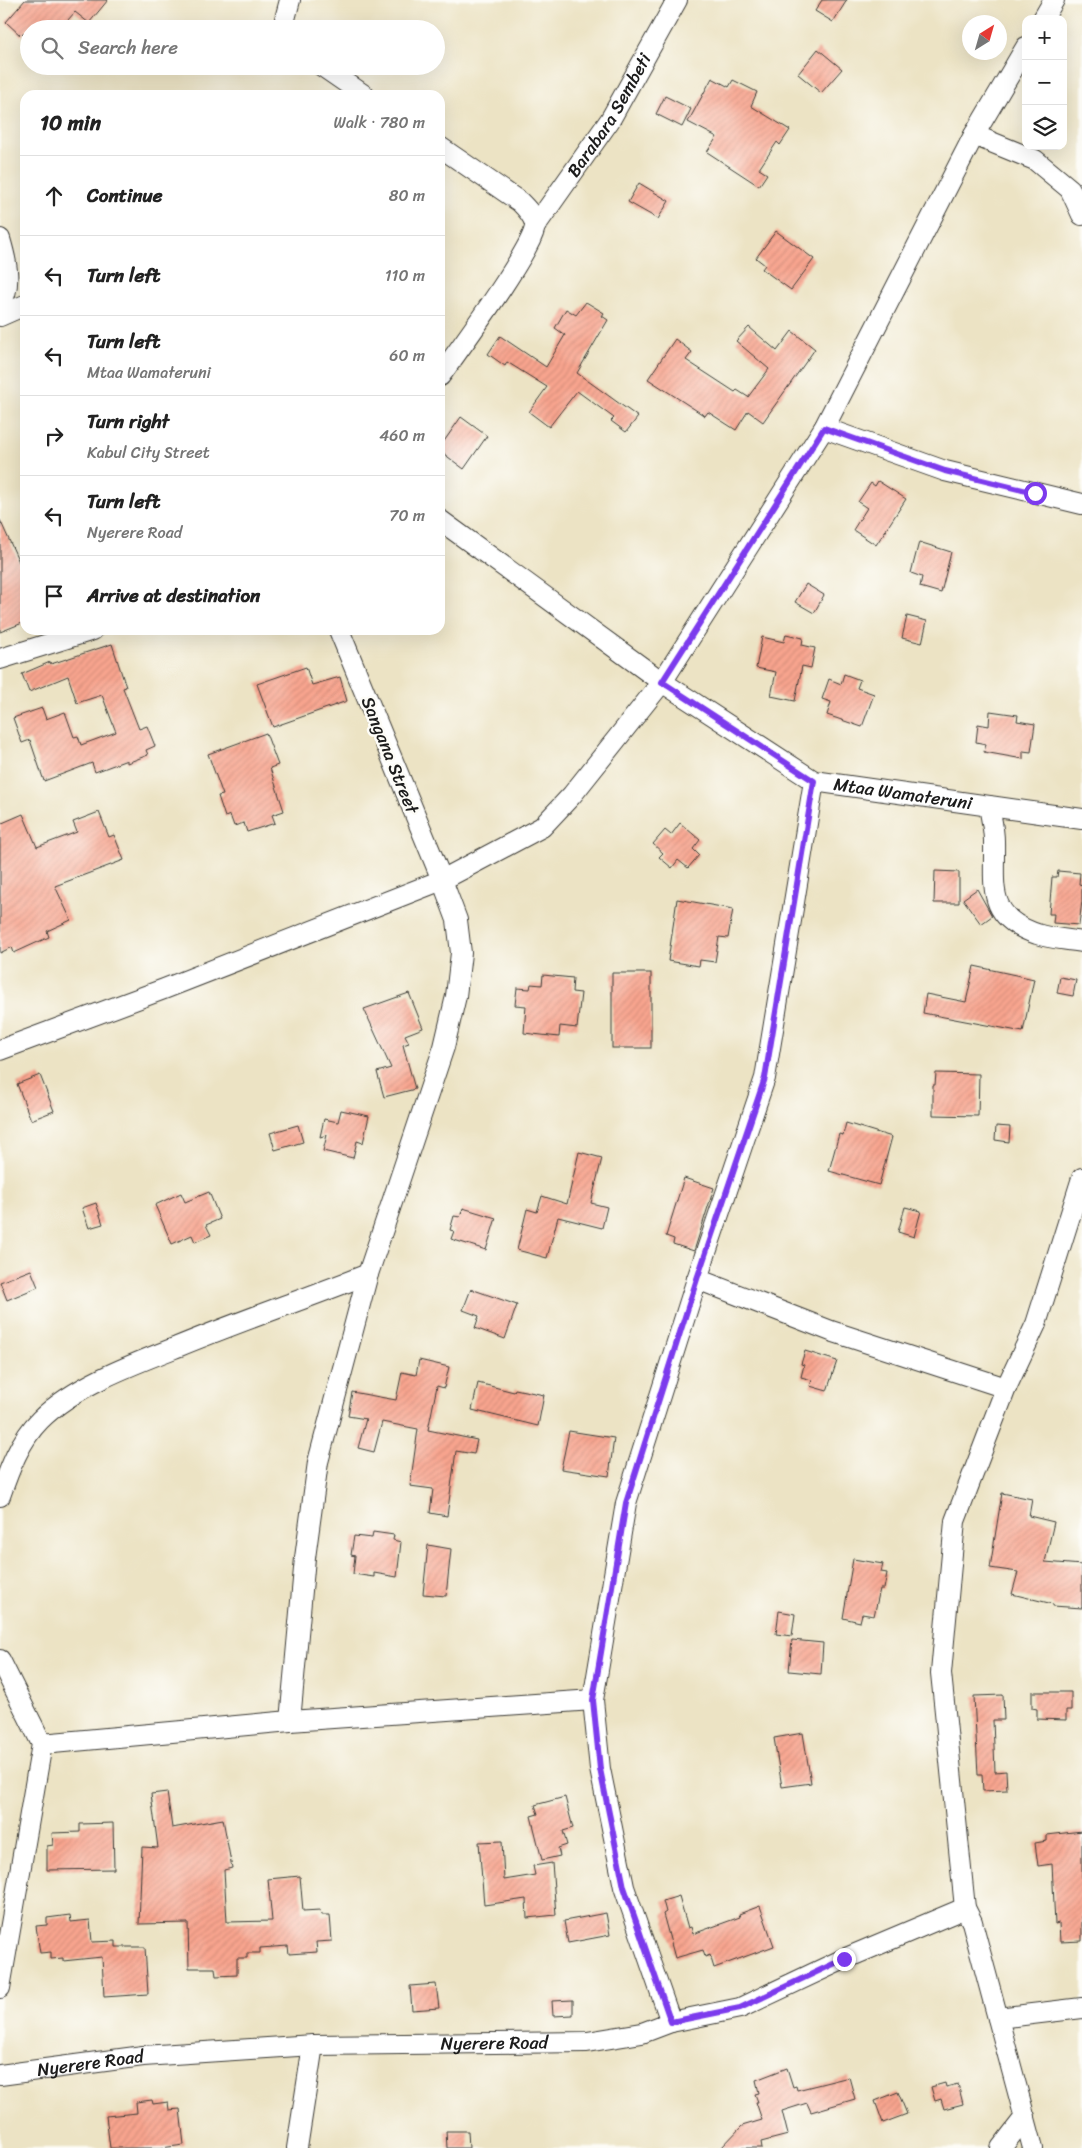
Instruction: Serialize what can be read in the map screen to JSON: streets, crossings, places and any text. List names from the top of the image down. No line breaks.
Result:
{"streets":{"street":["Barabara Sembeti","Sangana Street","Mtaa Wamateruni","Nyerere Road"]},"north":"top right","page":{"map_buttons":["+","−"],"search":"Search here","heading":["10 min","Walk · 780 m"],"list":[["Continue","80 m"],["Turn left","110 m"],["Turn left","Mtaa Wamateruni","60 m"],["Turn right","Kabul City Street","460 m"],["Turn left","Nyerere Road","70 m"],"Arrive at destination"]}}
